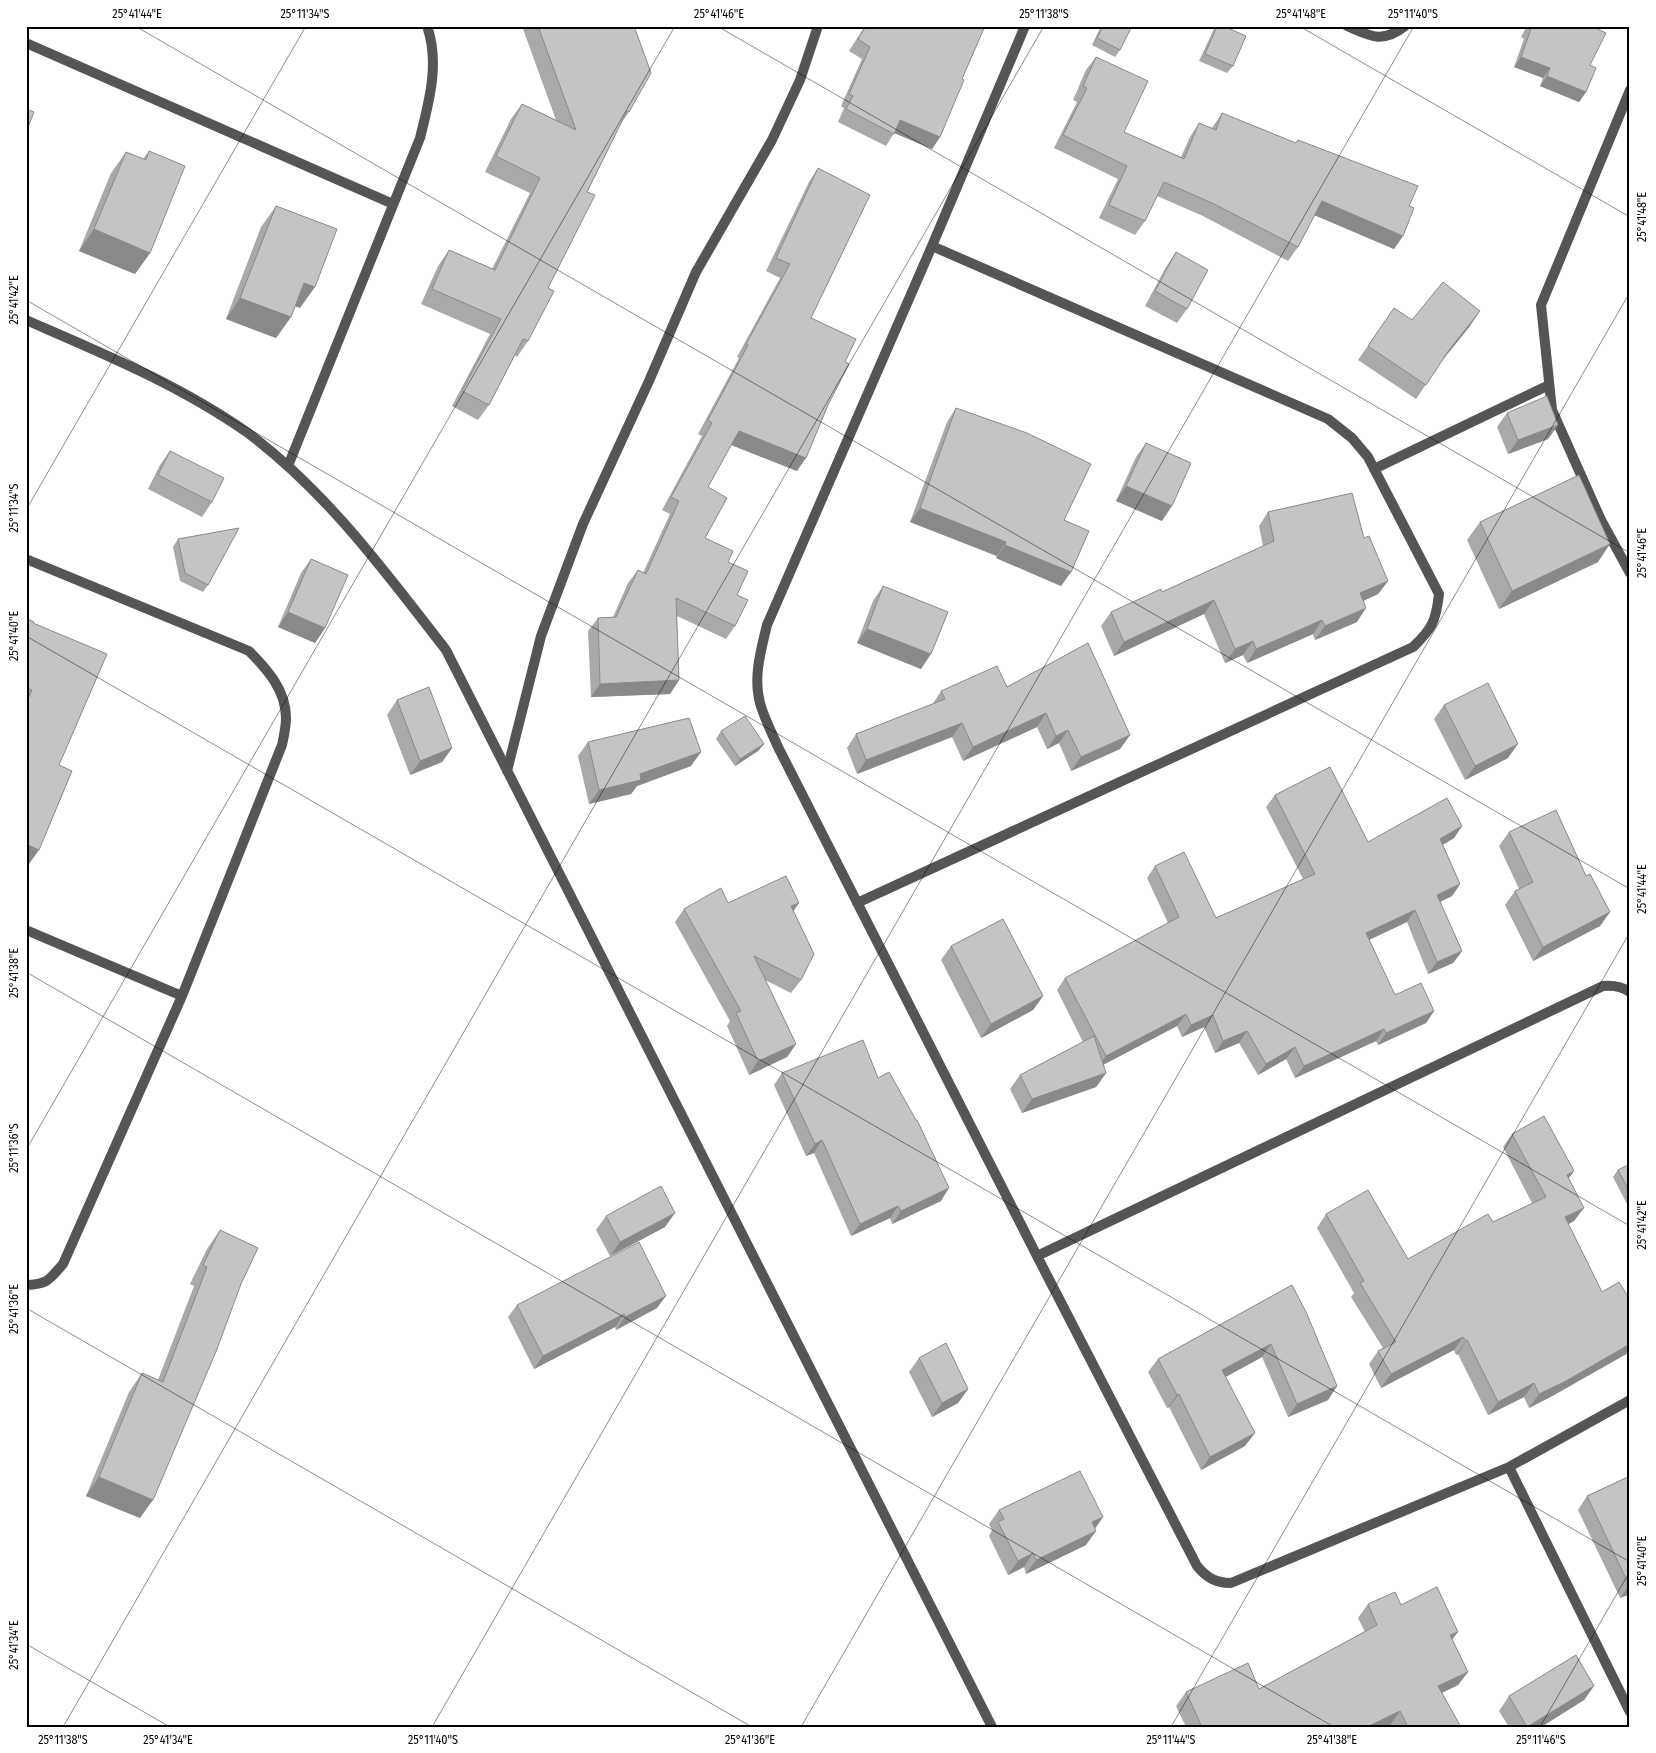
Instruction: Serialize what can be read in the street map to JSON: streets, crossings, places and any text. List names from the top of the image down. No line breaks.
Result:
{"coordinates":["25°41'44\"E","25°11'34\"S","25°41'46\"E","25°11'38\"S","25°41'48\"E","25°11'40\"S","25°41'42\"E","25°41'40\"E","25°41'38\"E","25°11'36\"S","25°41'36\"E","25°41'34\"E","25°11'44\"S","25°11'46\"S"]}
